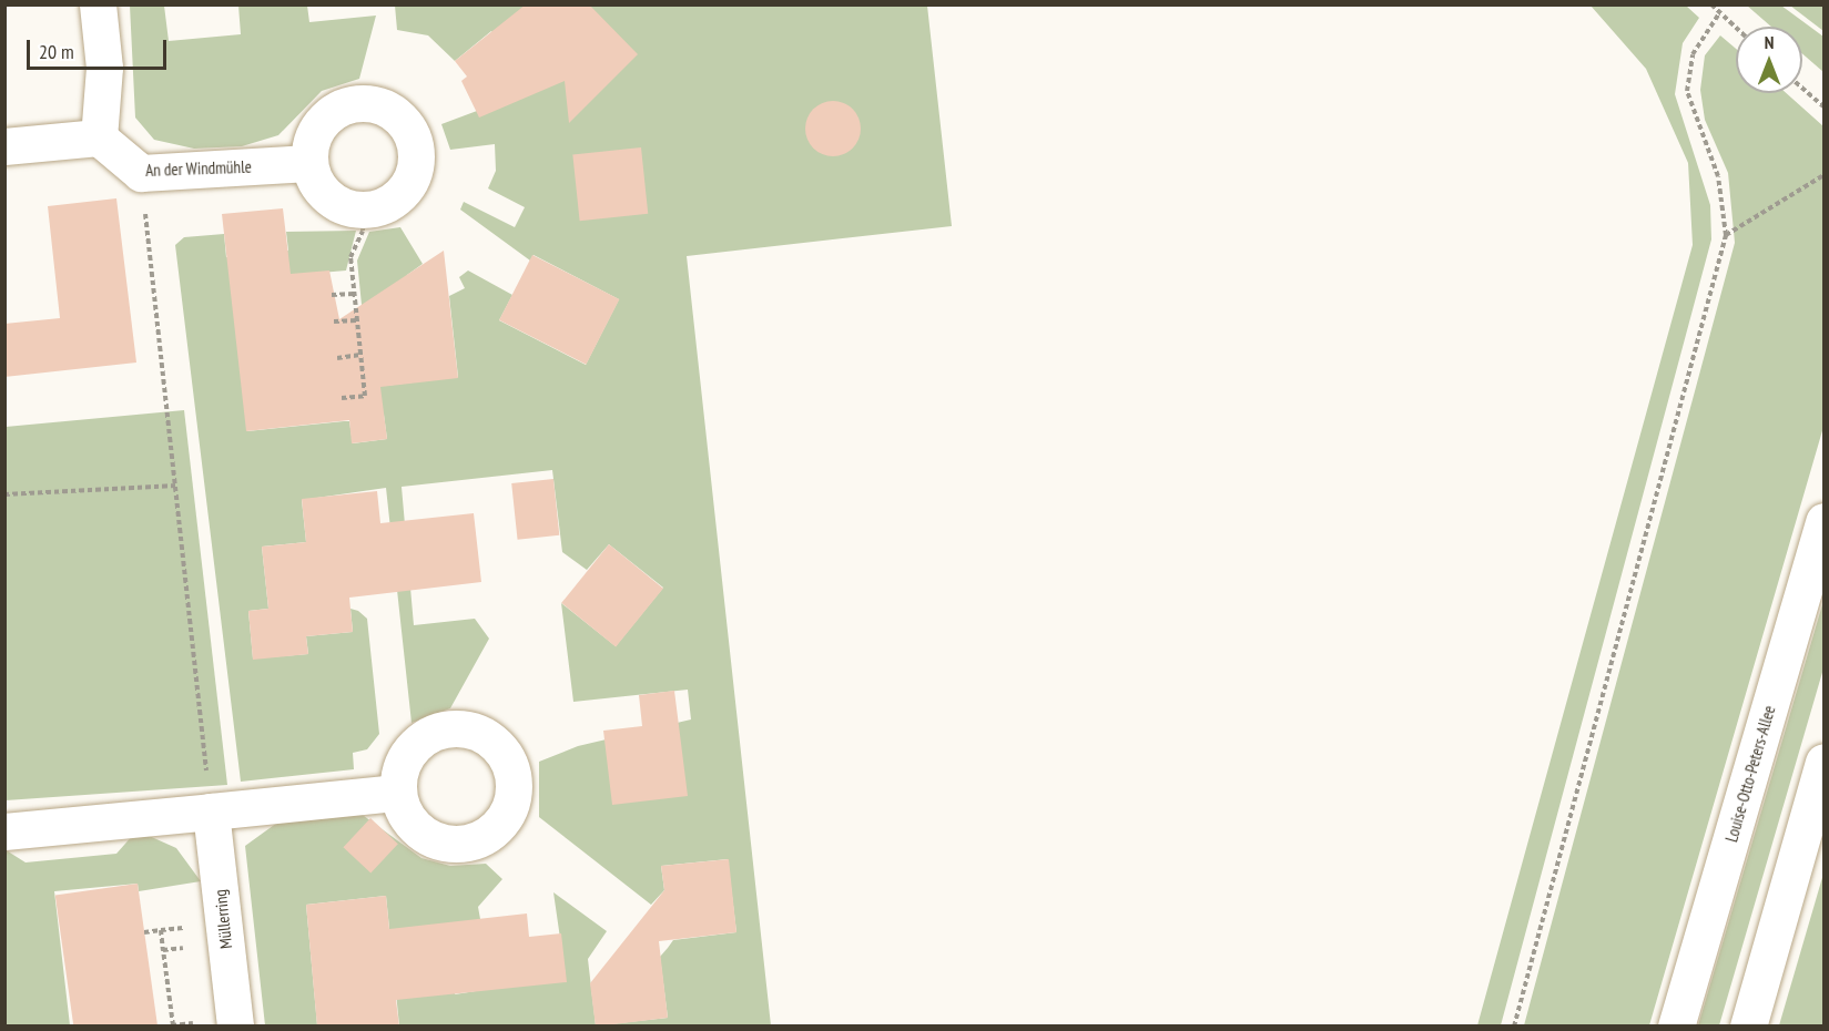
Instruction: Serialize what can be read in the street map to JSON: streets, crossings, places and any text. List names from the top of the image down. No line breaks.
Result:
{"streets":{"street":["An der Windmühle","Louise-Otto-Peters-Allee","Müllerring"]},"scale_bar":"20 m","north":"top"}
